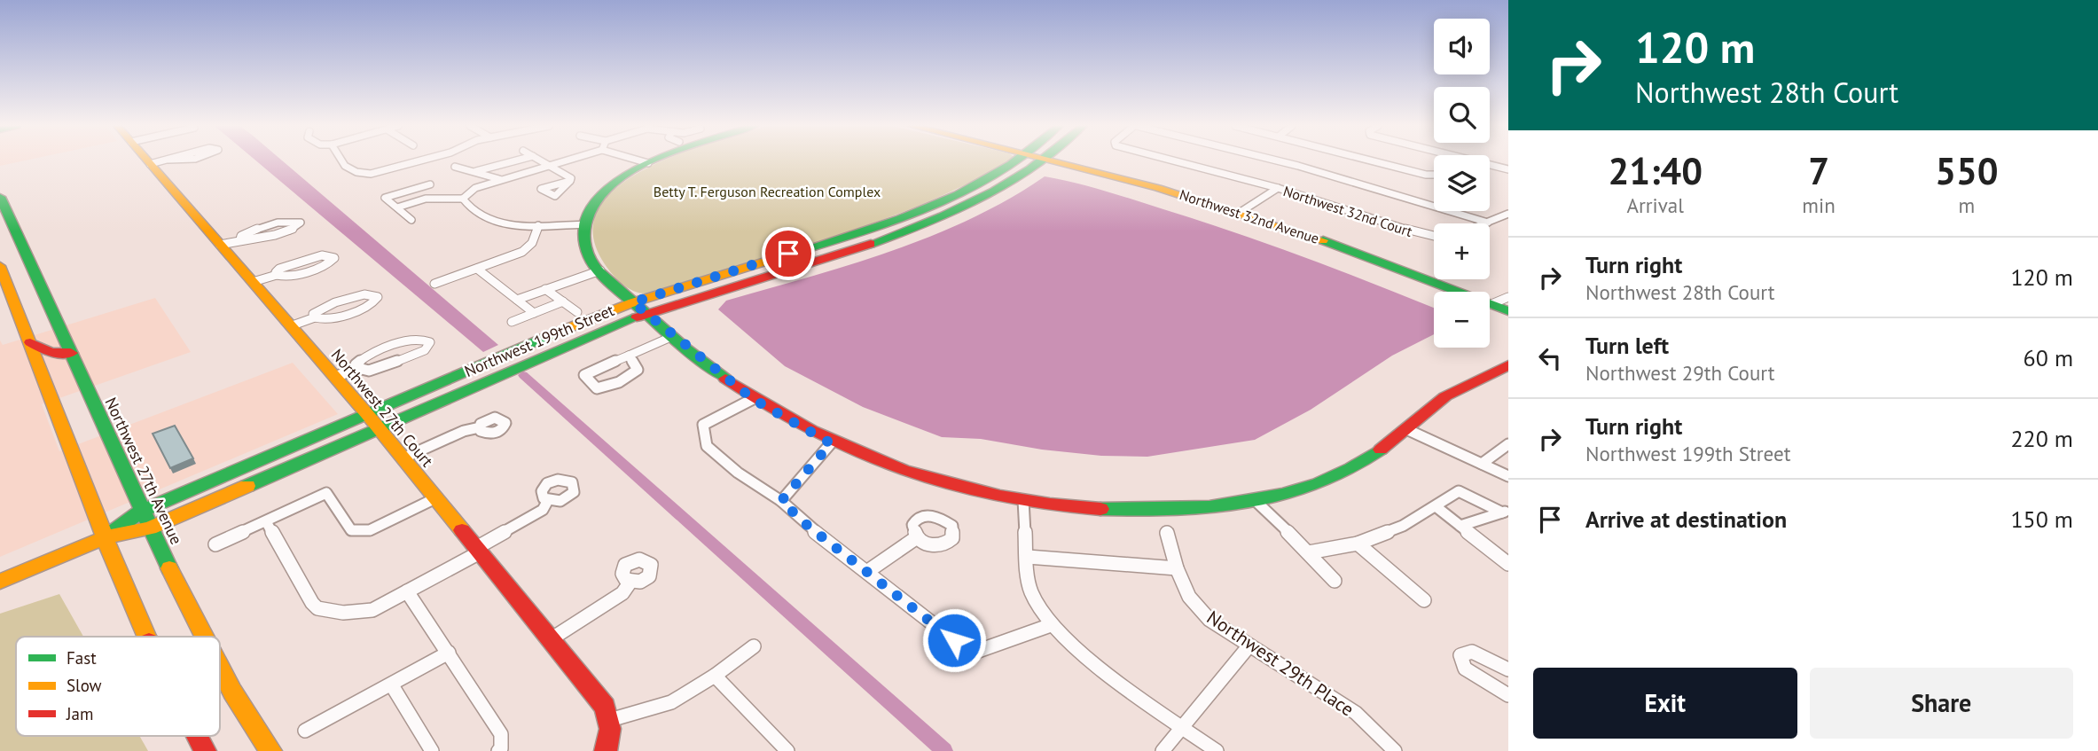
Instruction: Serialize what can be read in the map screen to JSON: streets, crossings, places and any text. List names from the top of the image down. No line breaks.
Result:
{"streets":{"main road":["Northwest 32nd Avenue","Northwest 199th Street","Northwest 27th Court","Northwest 27th Avenue"],"street":["Northwest 32nd Court","Northwest 29th Place"]},"crossings":[["Northwest 199th Street","Northwest 27th Court"],["Northwest 199th Street","Northwest 27th Avenue"]],"parks":["Betty T. Ferguson Recreation Complex"],"legend":["Fast","Slow","Jam"],"page":{"turn":["120 m","Northwest 28th Court"],"map_buttons":["+","−"],"eta":["21:40","Arrival","7","min","550","m"],"list":[{"name":"Turn right","note":"Northwest 28th Court","value":"120 m"},{"name":"Turn left","note":"Northwest 29th Court","value":"60 m"},{"name":"Turn right","note":"Northwest 199th Street","value":"220 m"},{"name":"Arrive at destination","value":"150 m"}],"buttons":["Exit","Share"]}}
